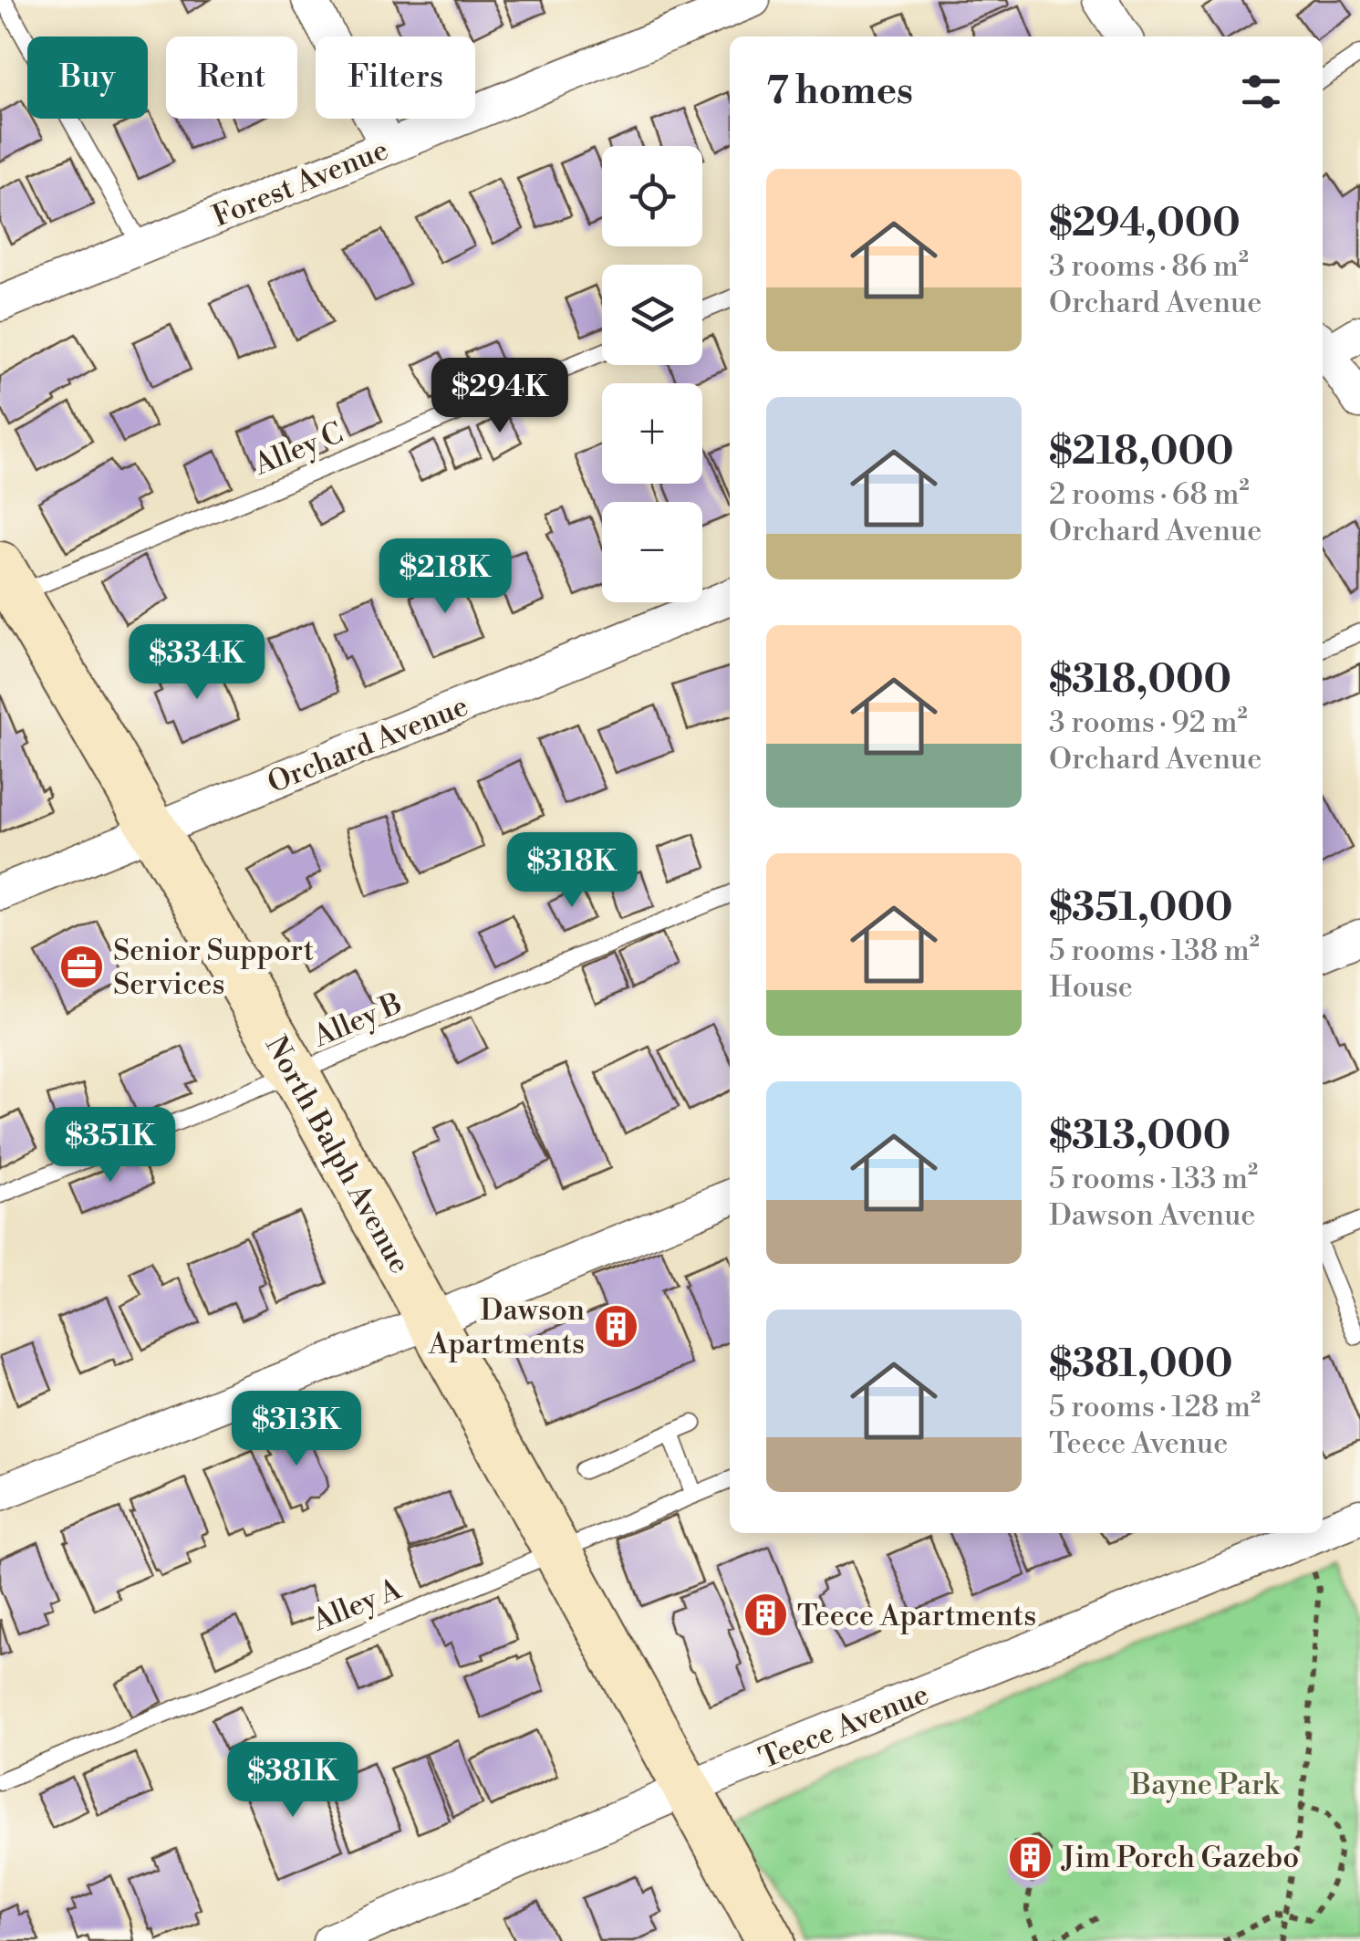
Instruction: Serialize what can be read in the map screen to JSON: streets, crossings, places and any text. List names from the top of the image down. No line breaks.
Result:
{"streets":{"street":["Forest Avenue","Orchard Avenue","North Balph Avenue","Teece Avenue"],"lane":["Alley C","Alley B","Alley A"]},"crossings":[["Alley C","North Balph Avenue"],["Orchard Avenue","North Balph Avenue"],["Alley B","North Balph Avenue"],["North Balph Avenue","Alley A"],["North Balph Avenue","Teece Avenue"]],"parks":["Bayne Park"],"places":{"office":["Senior Support Services"],"building":["Dawson Apartments","Teece Apartments","Jim Porch Gazebo"]},"page":{"chip":["Buy","Rent","Filters"],"heading":"7 homes","map_buttons":["+","−"],"list":[{"name":"$294,000","note":"3 rooms · 86 m² · Orchard Avenue"},{"name":"$218,000","note":"2 rooms · 68 m² · Orchard Avenue"},{"name":"$318,000","note":"3 rooms · 92 m² · Orchard Avenue"},{"name":"$351,000","note":"5 rooms · 138 m² · House"},{"name":"$313,000","note":"5 rooms · 133 m² · Dawson Avenue"},{"name":"$381,000","note":"5 rooms · 128 m² · Teece Avenue"}],"price":["$294K","$218K","$334K","$318K","$351K","$313K","$381K"]}}
